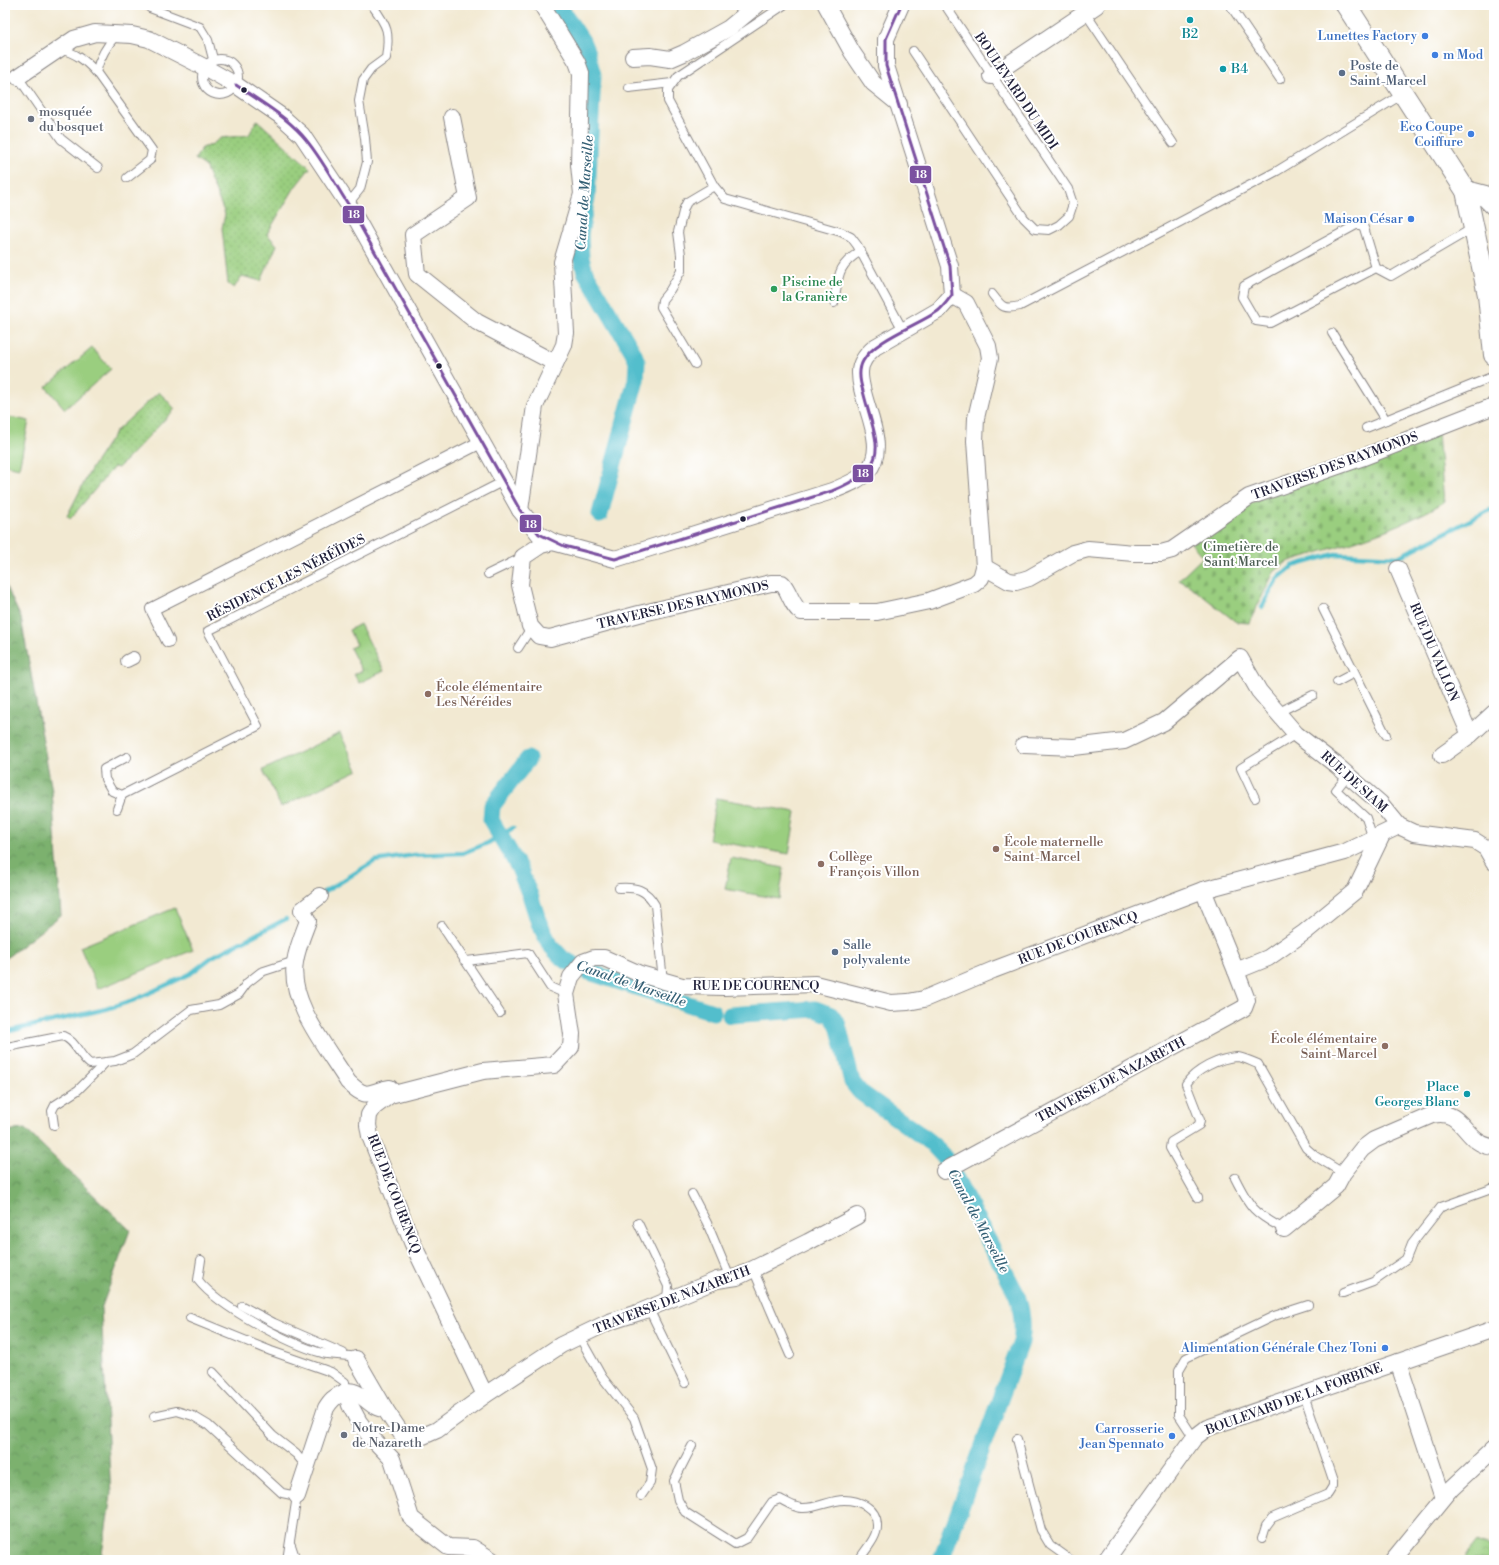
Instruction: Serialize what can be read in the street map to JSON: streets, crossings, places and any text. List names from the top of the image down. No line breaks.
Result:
{"streets":{"street":["TRAVERSE DES RAYMONDS","RUE DU VALLON","RUE DE SIAM","RUE DE COURENCQ","TRAVERSE DE NAZARETH","BOULEVARD DE LA FORBINE"],"lane":["BOULEVARD DU MIDI","RÉSIDENCE LES NÉRÉÏDES"]},"crossings":[["RUE DE SIAM","RUE DE COURENCQ"],["RUE DE COURENCQ","TRAVERSE DE NAZARETH"]],"water":["Canal de Marseille"],"parks":["Cimetière de Saint Marcel"],"places":["B2","Lunettes Factory","m Mod","B4","Poste de Saint-Marcel","mosquée du bosquet","Eco Coupe Coiffure","Maison César","Piscine de la Granière","École élémentaire Les Néréides","École maternelle Saint-Marcel","Collège François Villon","Salle polyvalente","École élémentaire Saint-Marcel","Place Georges Blanc","Alimentation Générale Chez Toni","Notre-Dame de Nazareth","Carrosserie Jean Spennato"],"lines":["transit line 18"]}
